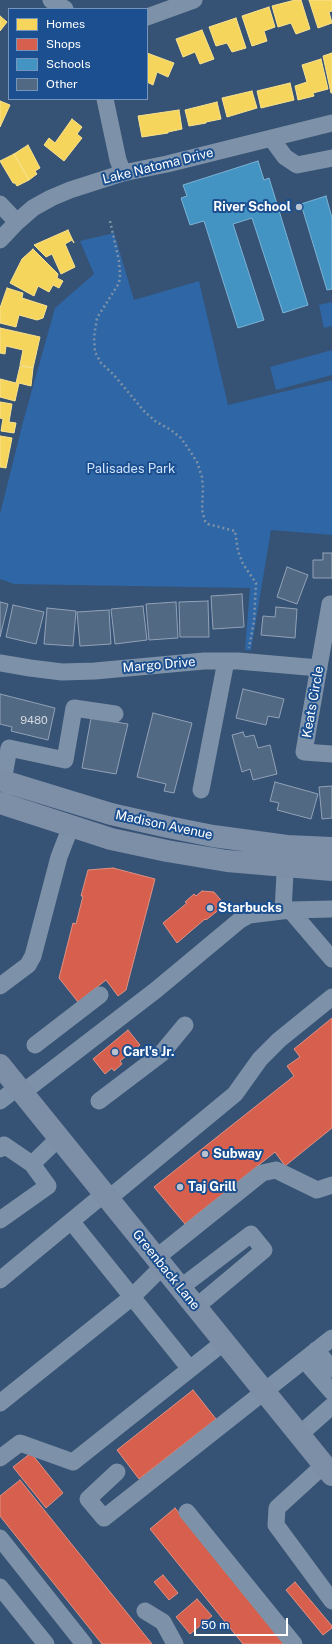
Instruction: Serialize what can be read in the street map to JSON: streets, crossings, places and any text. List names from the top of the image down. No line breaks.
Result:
{"streets":{"main road":["Madison Avenue","Greenback Lane"],"street":["Lake Natoma Drive","Margo Drive","Keats Circle"]},"crossings":[["Margo Drive","Keats Circle"]],"parks":["Palisades Park"],"places":["River School","Starbucks","Carl's Jr.","Subway","Taj Grill"],"house_numbers":["9480"],"legend":["Homes","Shops","Schools","Other"],"scale_bar":"50 m"}
